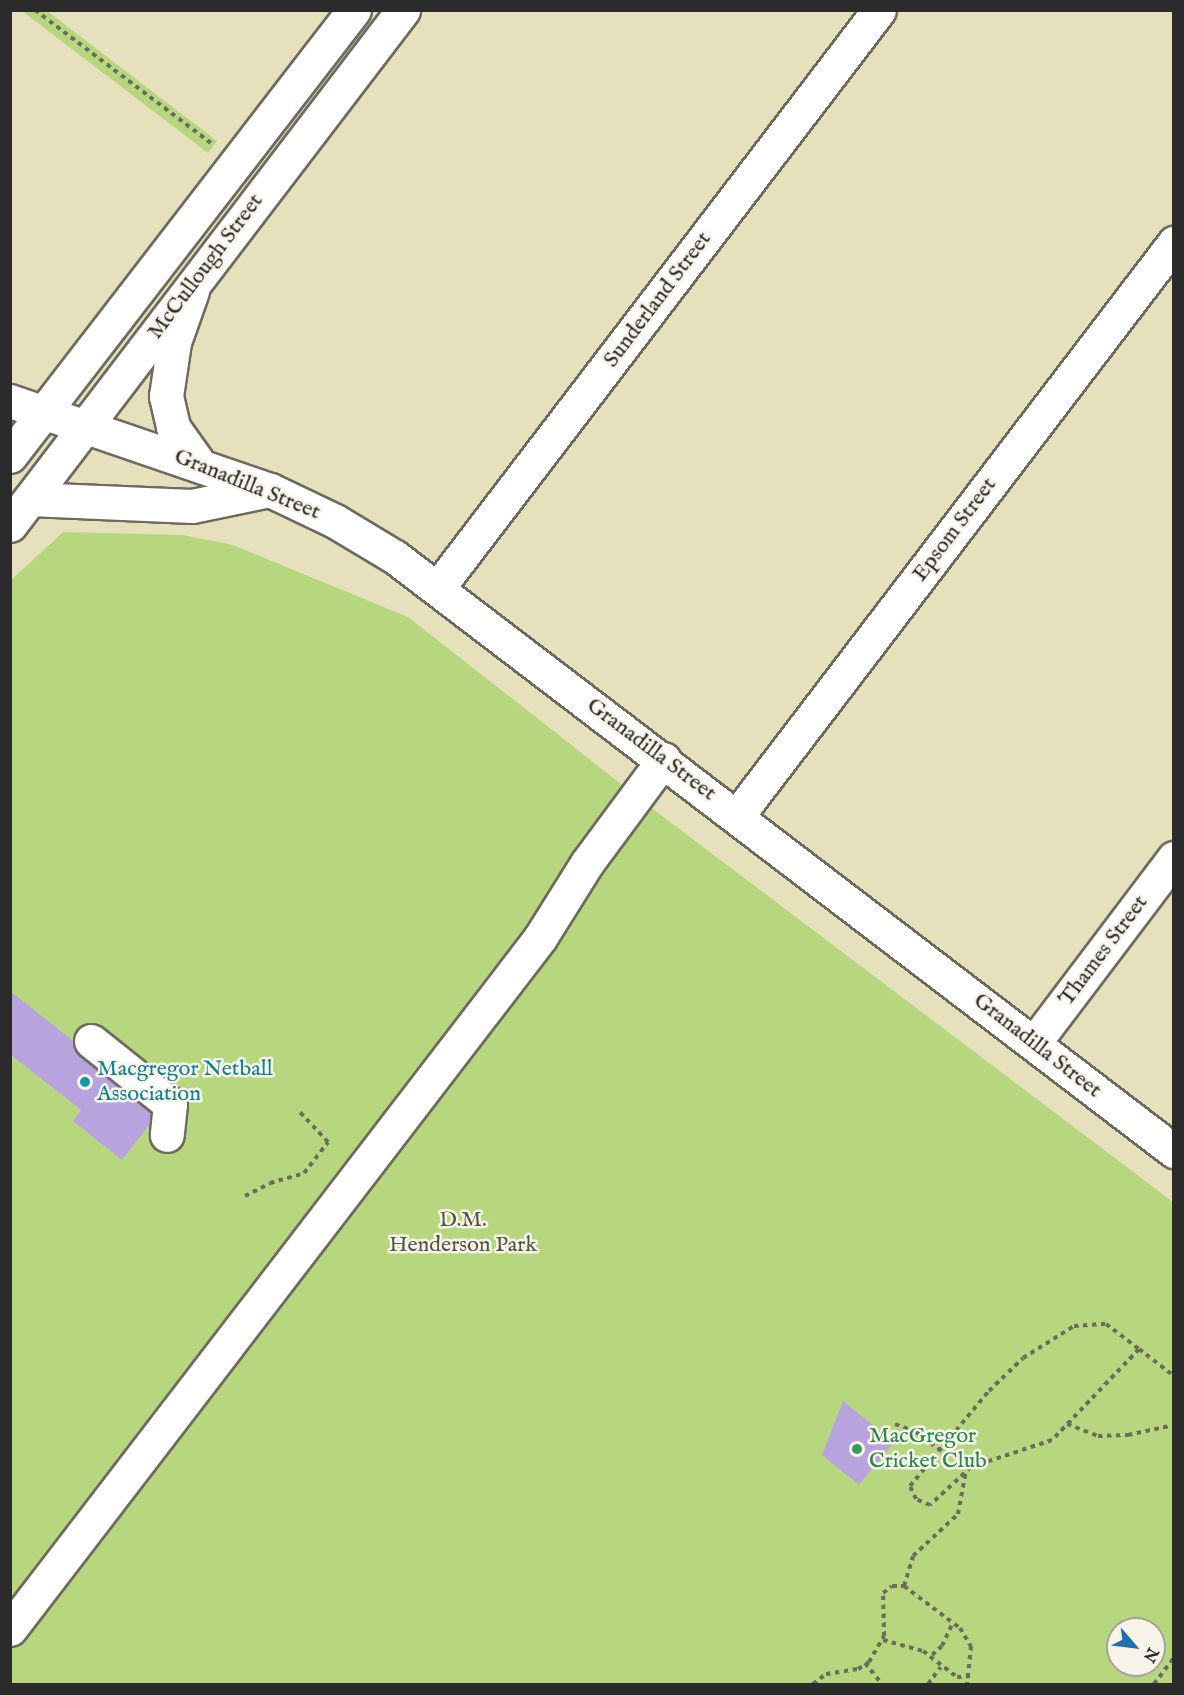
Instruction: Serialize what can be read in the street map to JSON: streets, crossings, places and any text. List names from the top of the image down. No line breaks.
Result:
{"streets":{"street":["McCullough Street","Sunderland Street","Granadilla Street","Epsom Street","Thames Street"]},"crossings":[["McCullough Street","Granadilla Street"],["Sunderland Street","Granadilla Street"],["Granadilla Street","Epsom Street"],["Granadilla Street","Thames Street"]],"parks":["D.M. Henderson Park"],"places":["Macgregor Netball Association","MacGregor Cricket Club"],"north":"bottom right"}
